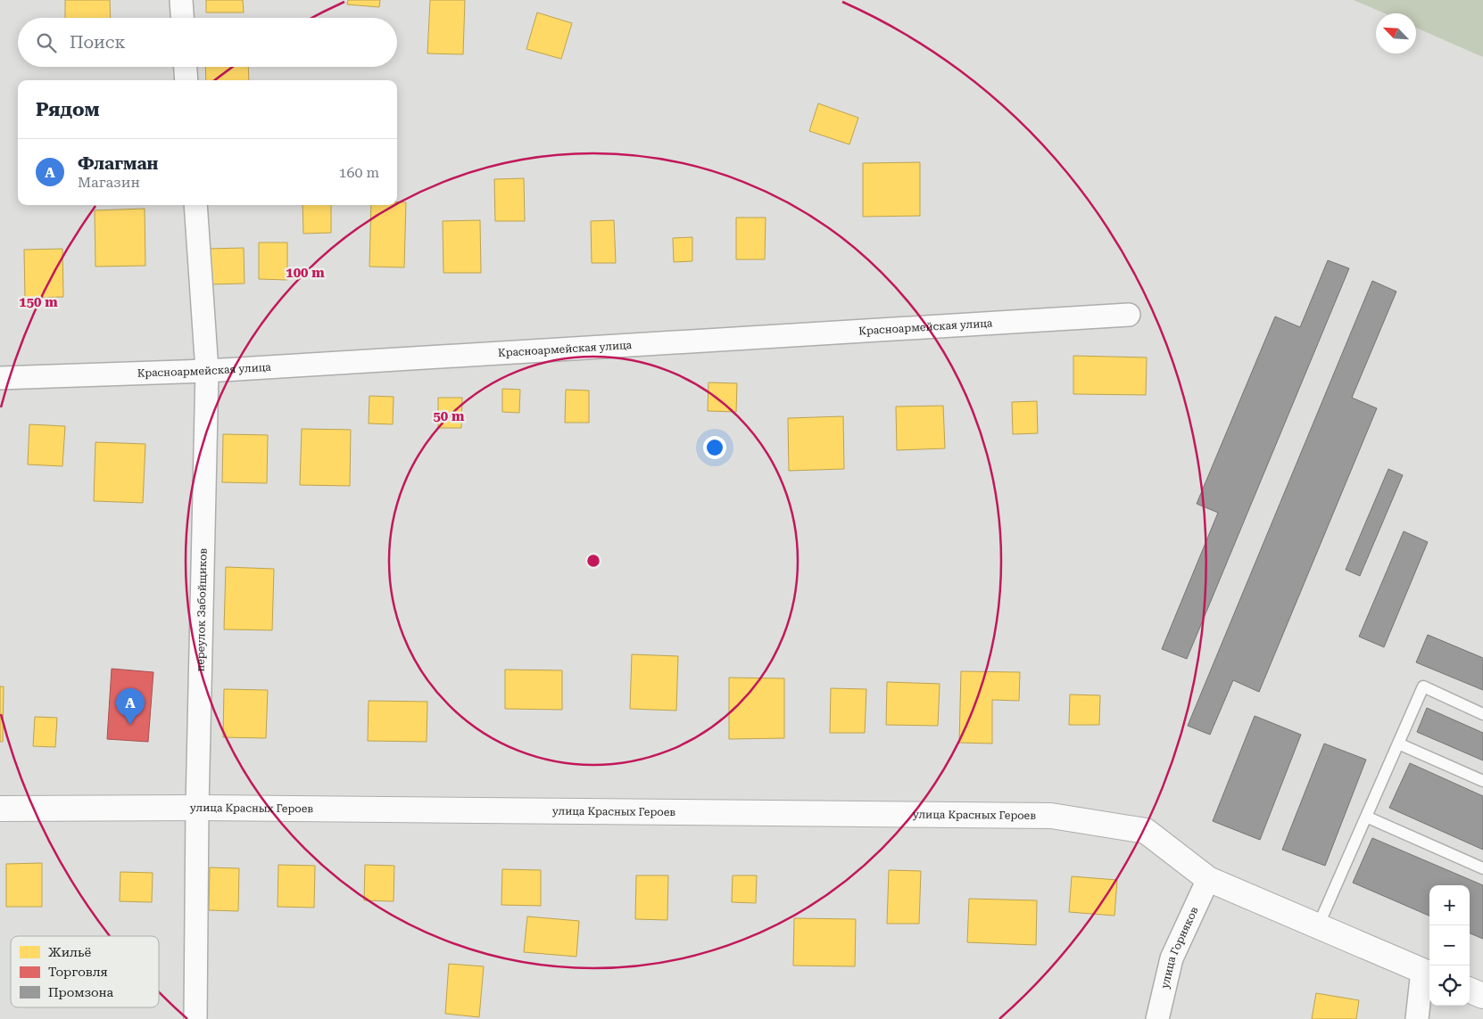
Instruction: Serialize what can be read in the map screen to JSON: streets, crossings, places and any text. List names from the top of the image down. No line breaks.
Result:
{"streets":{"main road":["улица Красных Героев"],"street":["Красноармейская улица","переулок Забойщиков","улица Горняков"]},"crossings":[["Красноармейская улица","переулок Забойщиков"],["переулок Забойщиков","улица Красных Героев"],["улица Красных Героев","улица Горняков"]],"legend":["Жильё","Торговля","Промзона"],"north":"top left","page":{"search":"Поиск","heading":"Рядом","list":[{"mark":"A","name":"Флагман","note":"Магазин","value":"160 m"}],"pins":"A","map_buttons":["+","−"]},"rings":["100 m","150 m","50 m"]}
